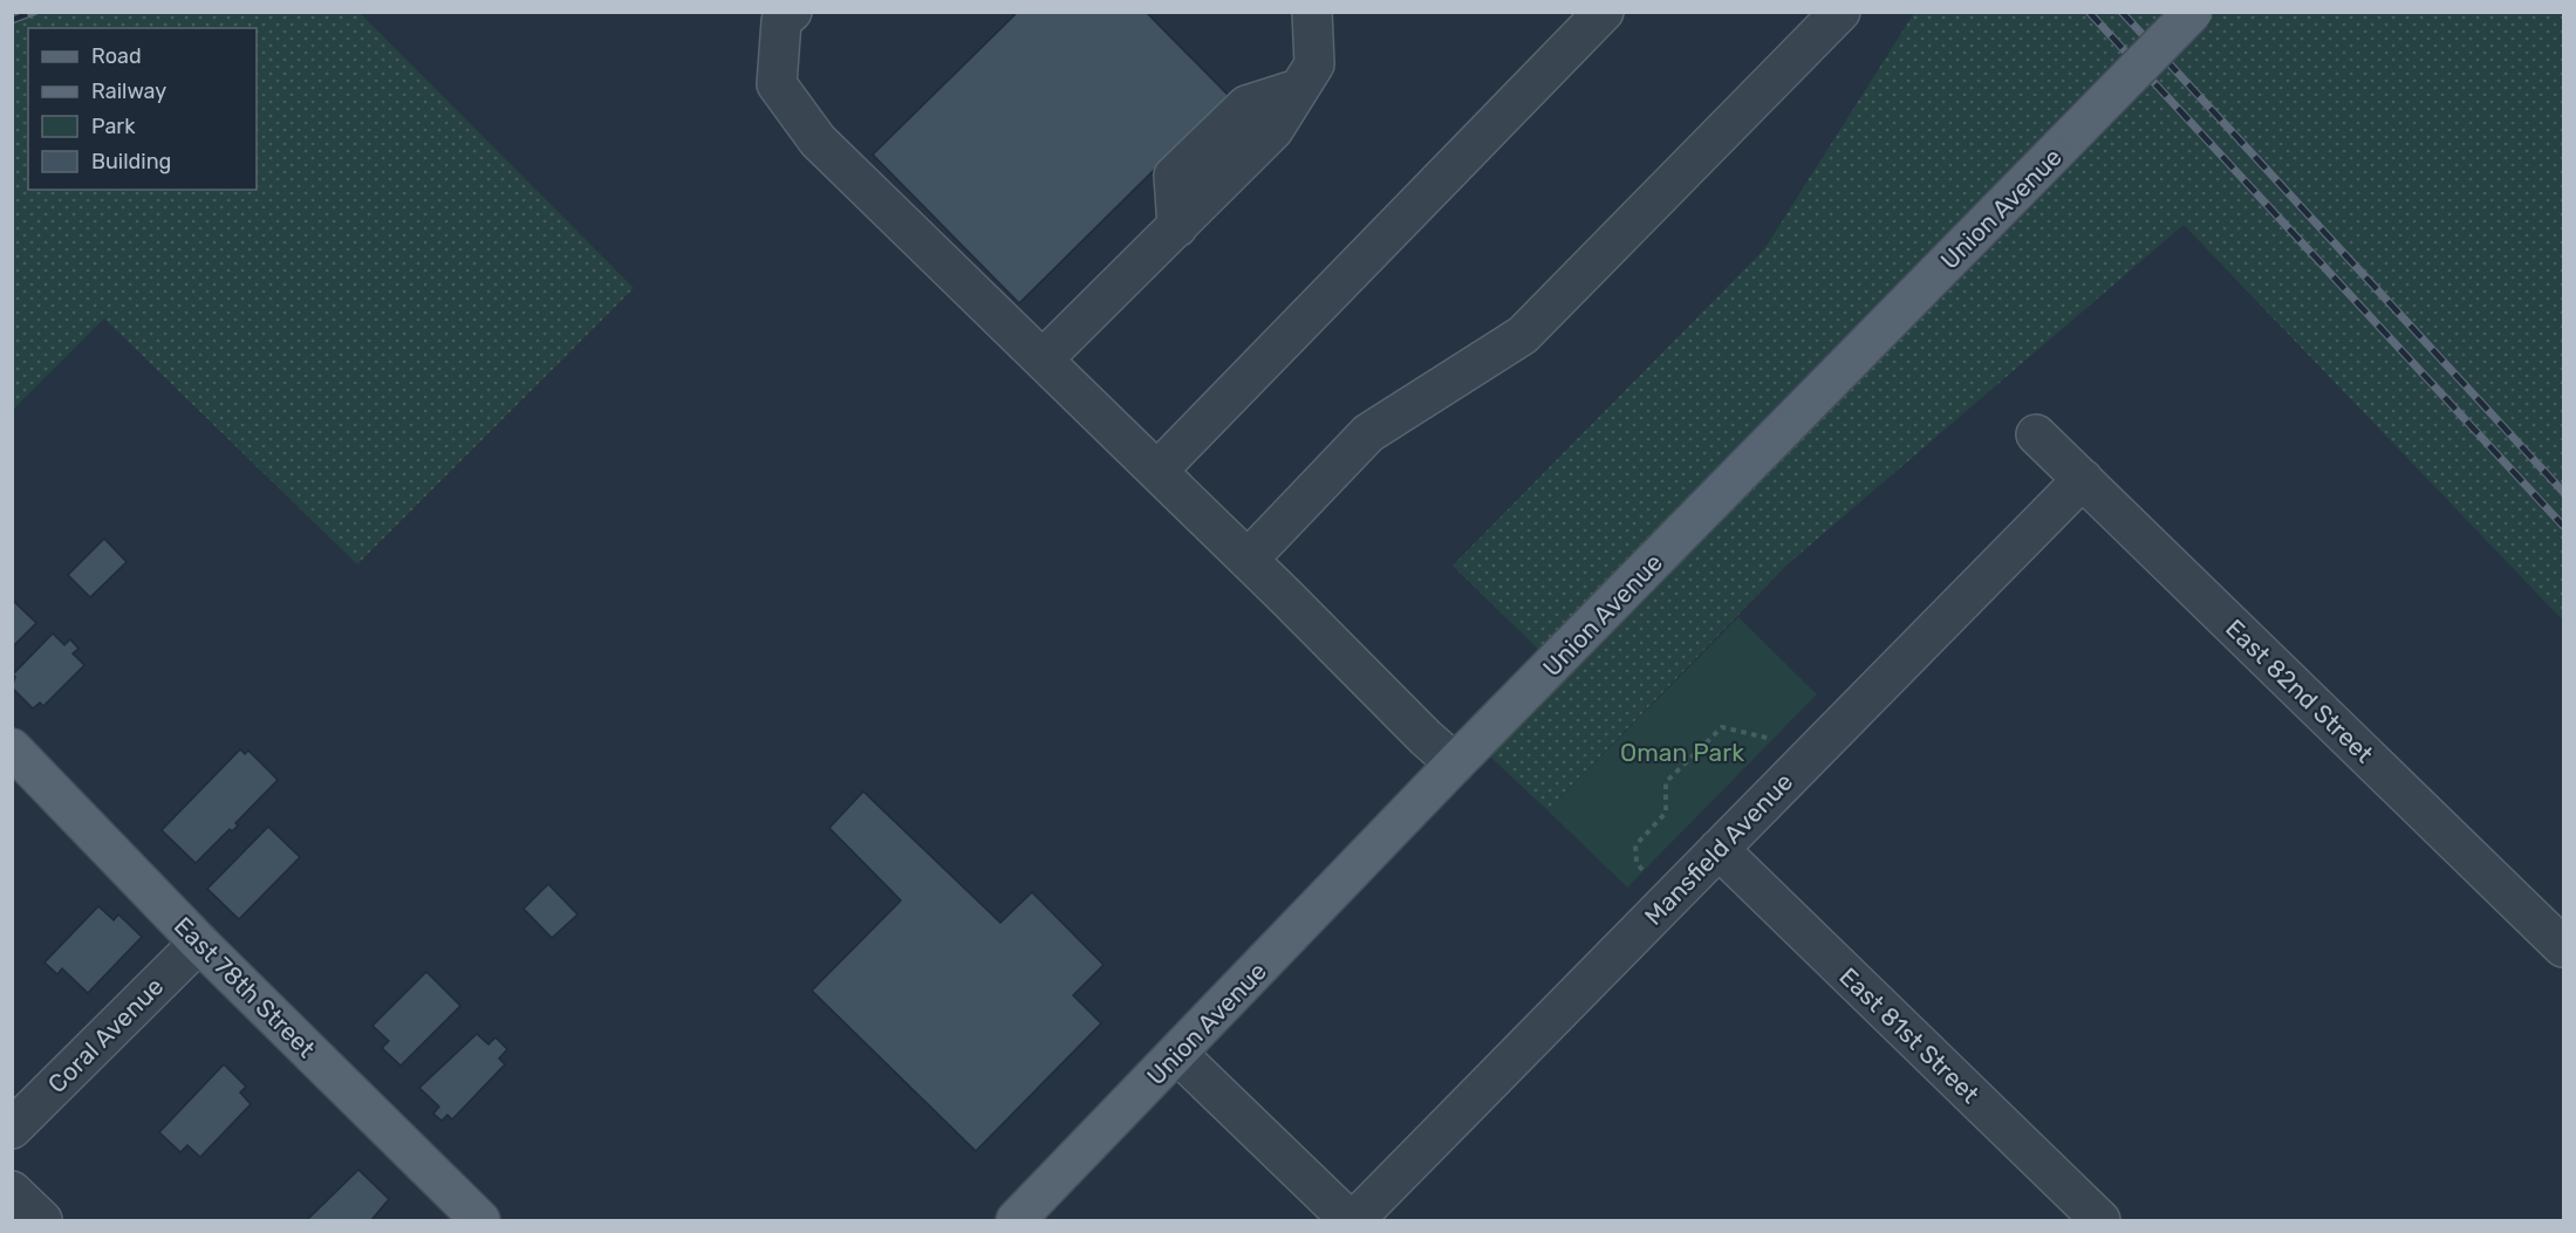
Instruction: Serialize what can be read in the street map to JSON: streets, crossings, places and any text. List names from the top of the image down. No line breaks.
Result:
{"streets":{"main road":["Union Avenue","East 78th Street"],"street":["East 82nd Street","Mansfield Avenue","Coral Avenue","East 81st Street"]},"crossings":[["East 82nd Street","Mansfield Avenue"],["Mansfield Avenue","East 81st Street"],["East 78th Street","Coral Avenue"]],"parks":["Oman Park"],"legend":["Road","Railway","Park","Building"]}
